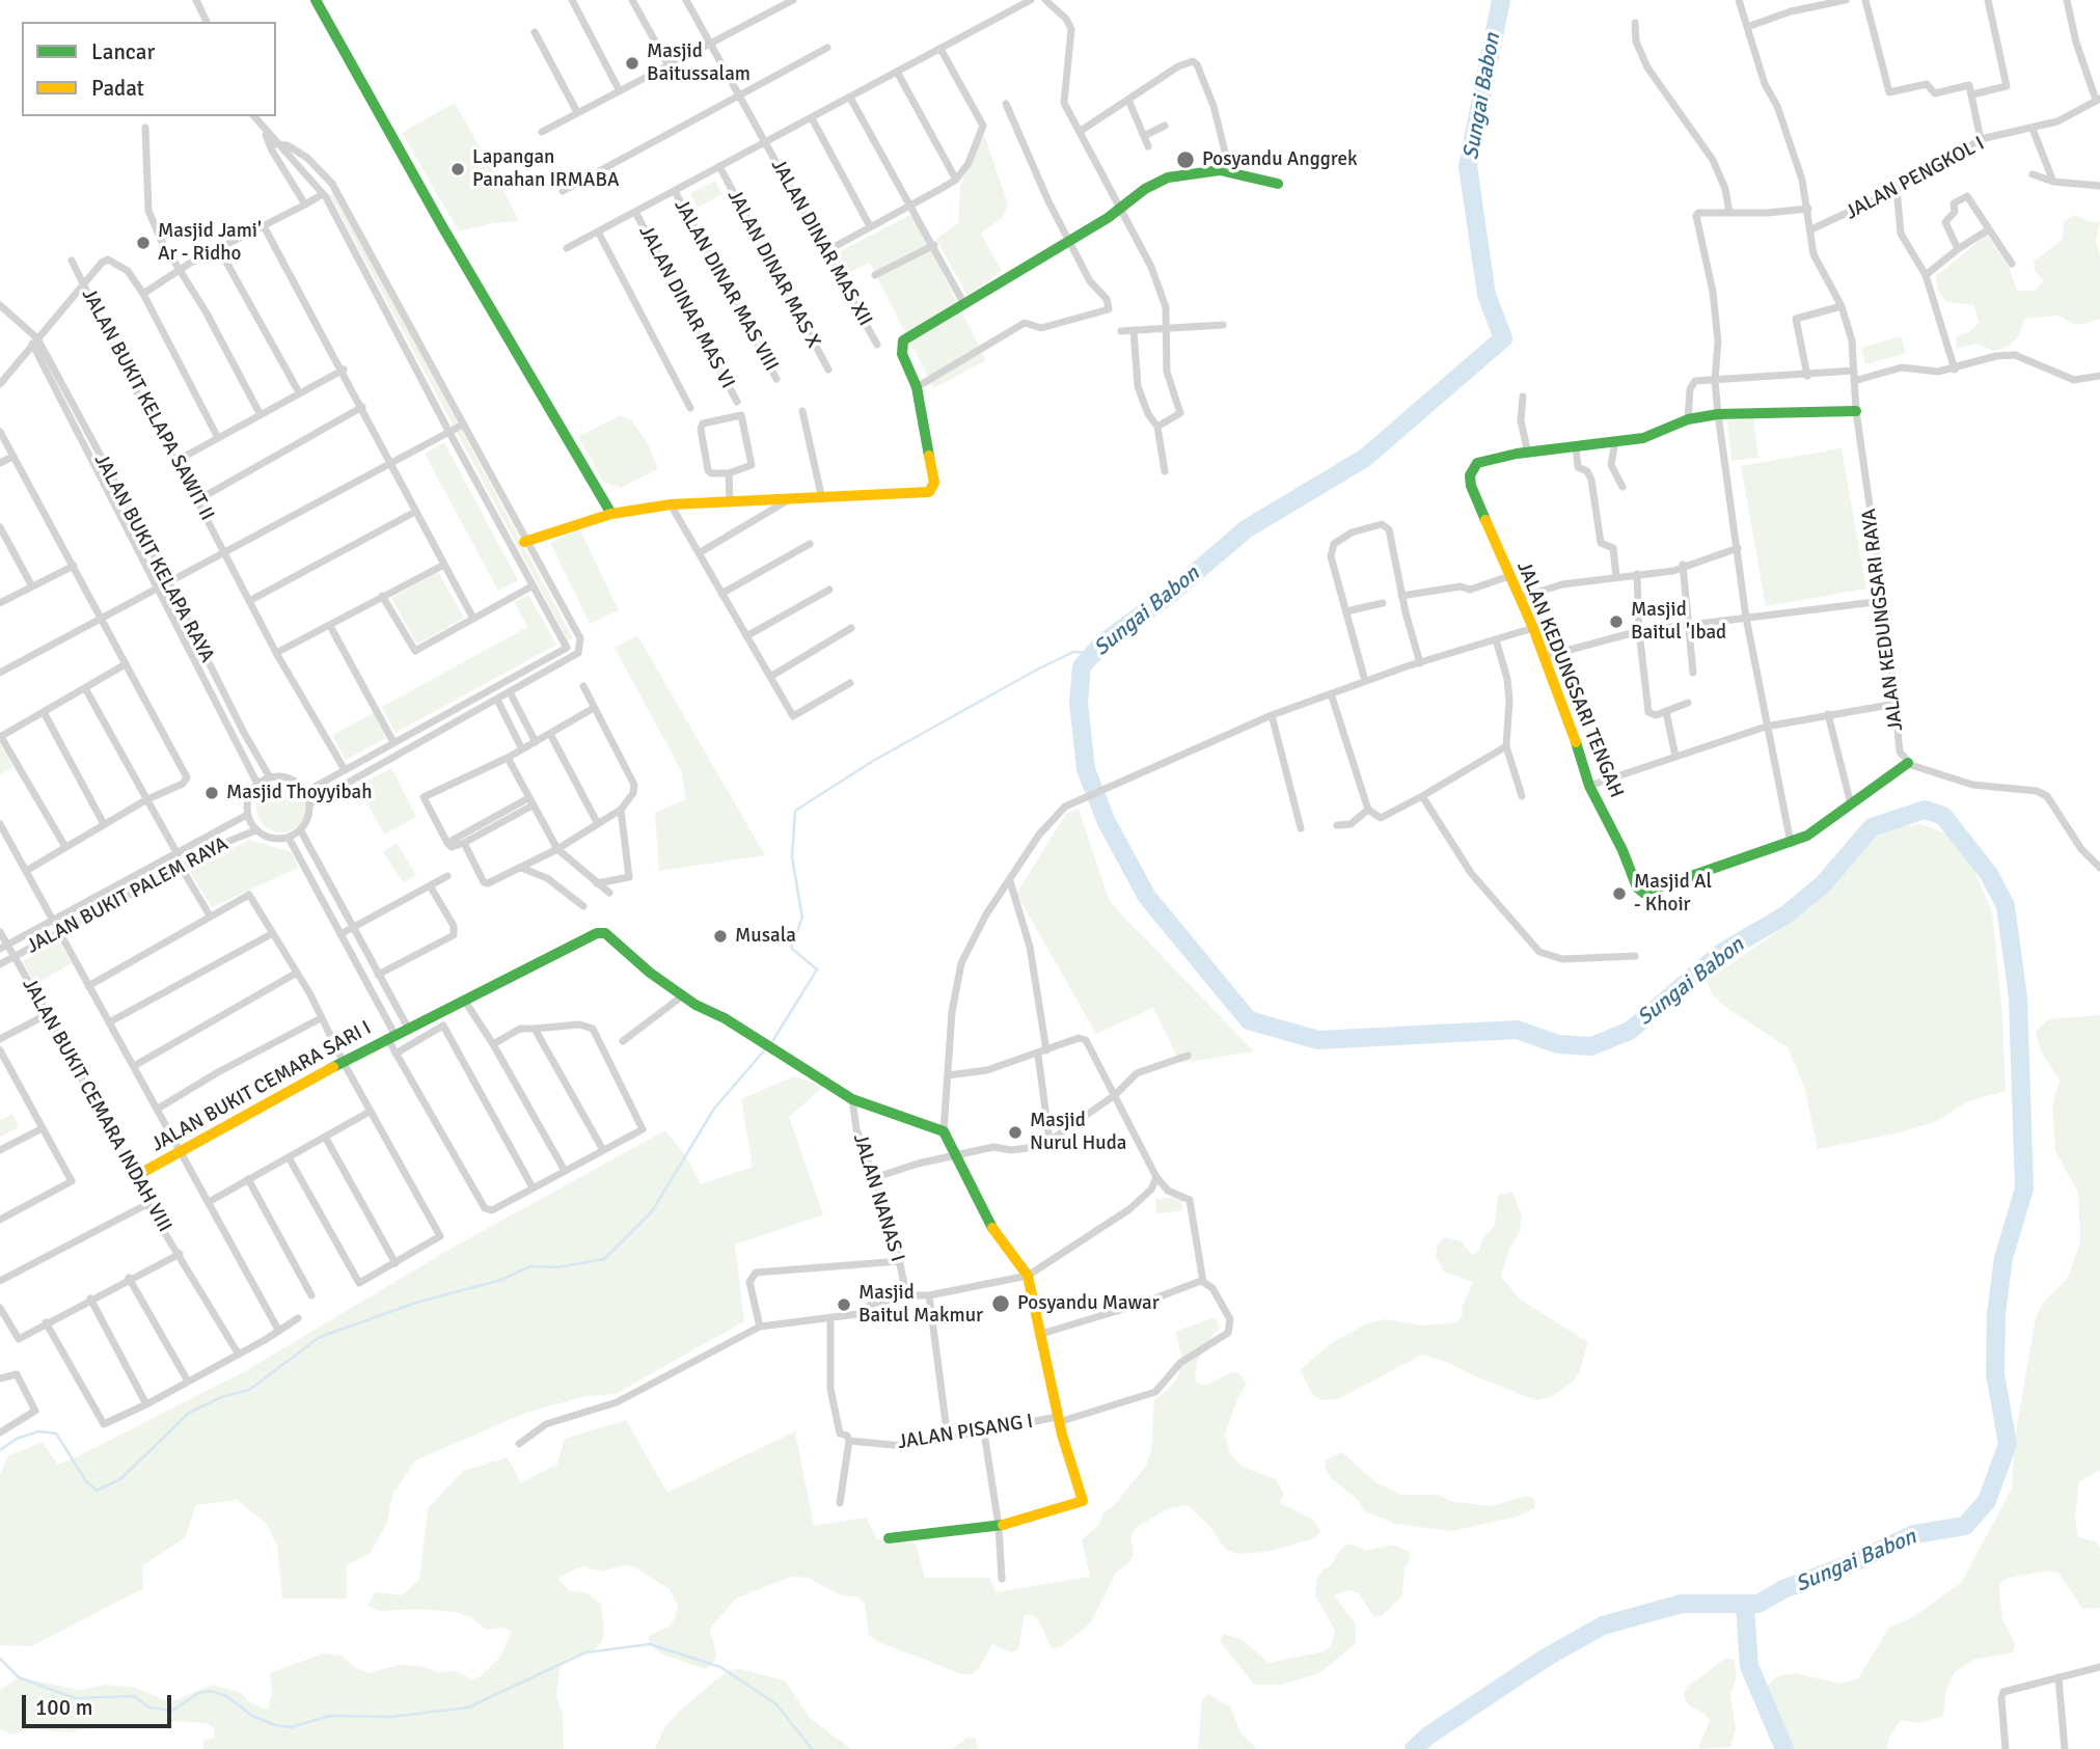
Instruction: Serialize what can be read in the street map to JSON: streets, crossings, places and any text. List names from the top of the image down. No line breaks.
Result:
{"streets":{"street":["JALAN PENGKOL I","JALAN DINAR MAS XII","JALAN DINAR MAS X","JALAN DINAR MAS VIII","JALAN DINAR MAS VI","JALAN BUKIT KELAPA SAWIT II","JALAN BUKIT KELAPA RAYA","JALAN KEDUNGSARI RAYA","JALAN KEDUNGSARI TENGAH","JALAN BUKIT PALEM RAYA","JALAN BUKIT CEMARA SARI I","JALAN BUKIT CEMARA INDAH VIII","JALAN NANAS I","JALAN PISANG I"]},"crossings":[["JALAN PENGKOL I","JALAN KEDUNGSARI RAYA"],["JALAN BUKIT KELAPA RAYA","JALAN BUKIT PALEM RAYA"],["JALAN BUKIT PALEM RAYA","JALAN BUKIT CEMARA INDAH VIII"],["JALAN BUKIT CEMARA SARI I","JALAN BUKIT CEMARA INDAH VIII"]],"water":["Sungai Babon"],"places":["Masjid Baitussalam","Posyandu Anggrek","Lapangan Panahan IRMABA","Masjid Jami' Ar - Ridho","Masjid Baitul 'Ibad","Masjid Thoyyibah","Masjid Al - Khoir","Musala","Masjid Nurul Huda","Posyandu Mawar","Masjid Baitul Makmur"],"legend":["Lancar","Padat"],"scale_bar":"100 m"}
